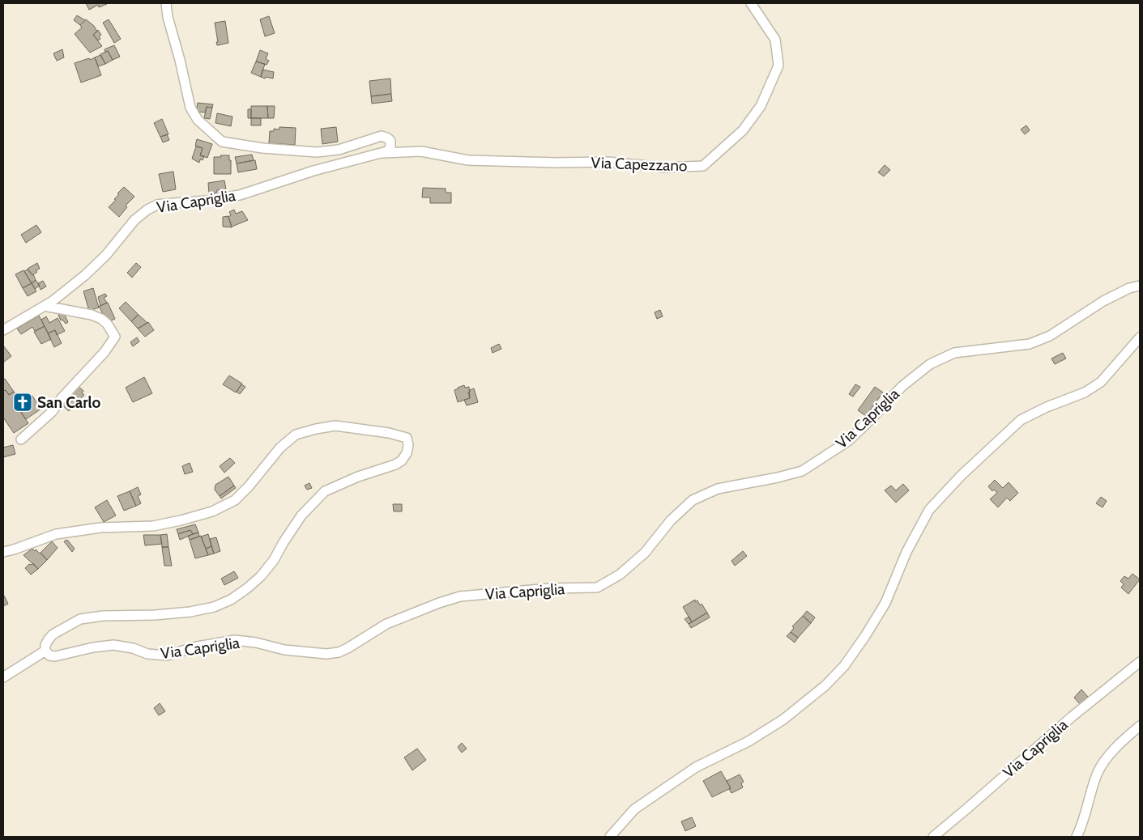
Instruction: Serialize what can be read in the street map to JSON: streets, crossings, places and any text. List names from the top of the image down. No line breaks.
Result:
{"streets":{"street":["Via Capezzano","Via Capriglia"]},"crossings":[["Via Capezzano","Via Capriglia"]],"places":{"church":["San Carlo"]}}
